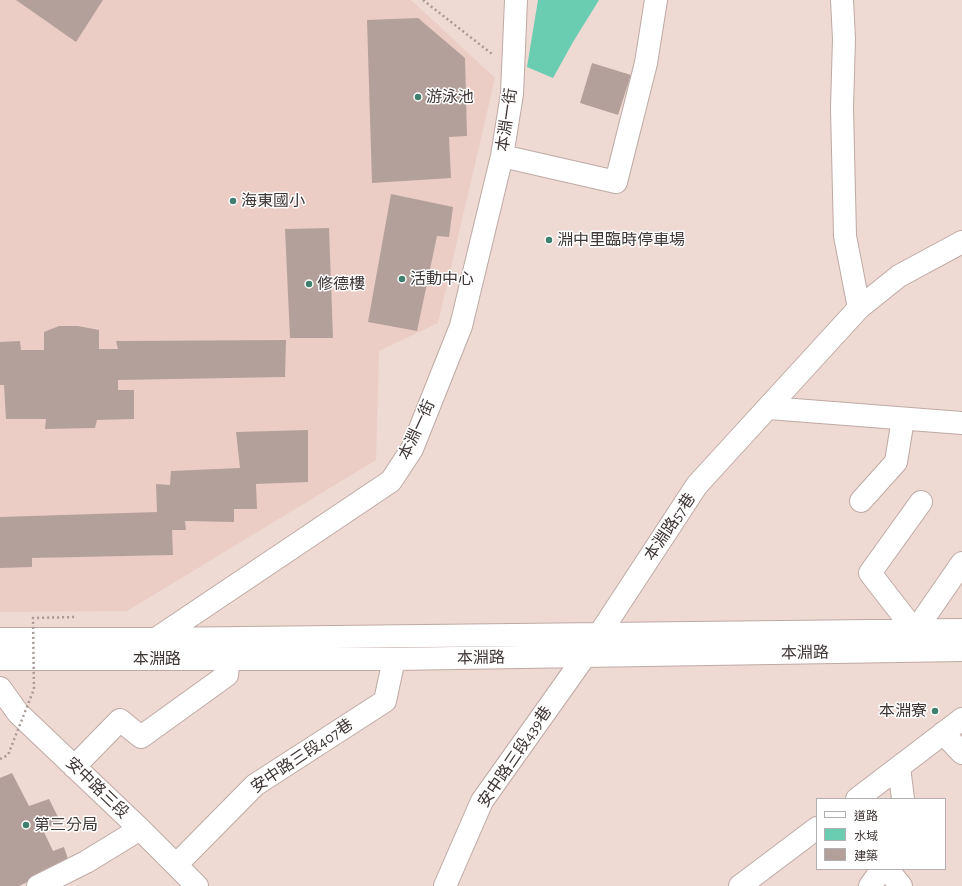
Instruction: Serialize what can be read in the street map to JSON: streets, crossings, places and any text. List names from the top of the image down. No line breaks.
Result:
{"streets":{"street":["本淵一街","本淵路57巷","本淵路","安中路三段407巷","安中路三段439巷","安中路三段"]},"crossings":[["本淵一街","本淵路"],["本淵路57巷","本淵路"],["本淵路57巷","安中路三段439巷"],["本淵路","安中路三段407巷"],["本淵路","安中路三段439巷"],["安中路三段407巷","安中路三段"]],"places":["游泳池","海東國小","淵中里臨時停車場","活動中心","修德樓","本淵寮","第三分局"],"legend":["道路","水域","建築"]}
